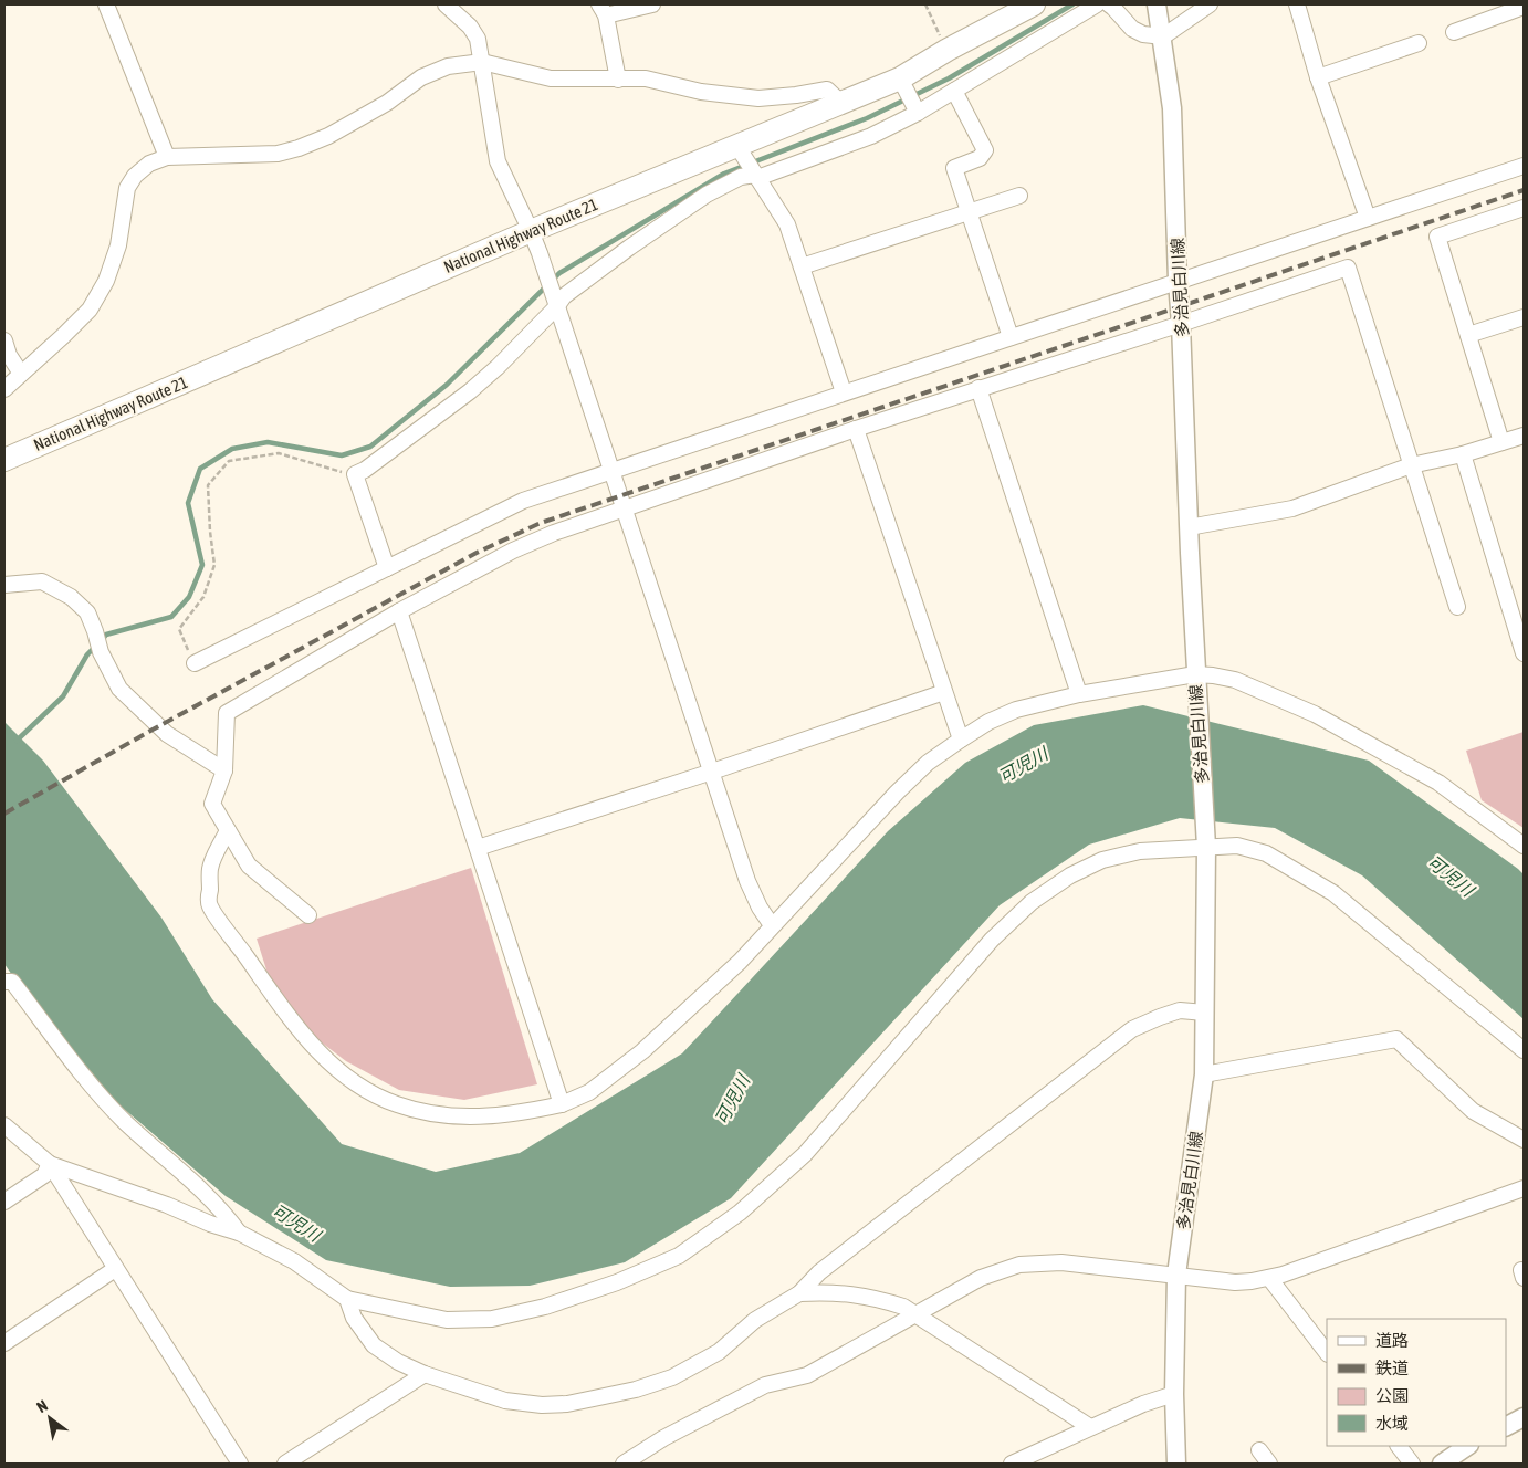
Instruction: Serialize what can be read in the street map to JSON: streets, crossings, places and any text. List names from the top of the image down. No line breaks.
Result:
{"streets":{"highway":["National Highway Route 21"],"main road":["多治見白川線"]},"water":["可児川"],"legend":["道路","鉄道","公園","水域"],"north":"top left"}
